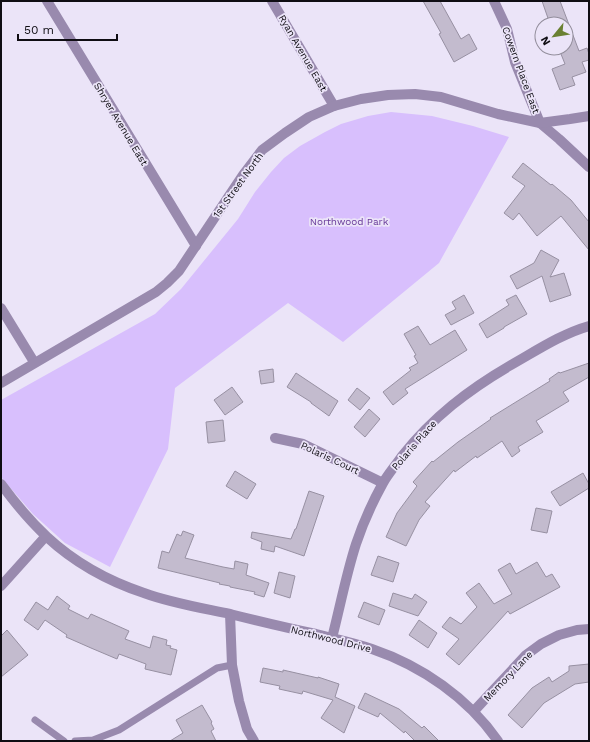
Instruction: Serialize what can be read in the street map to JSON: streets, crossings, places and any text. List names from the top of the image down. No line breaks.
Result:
{"streets":{"street":["Ryan Avenue East","Cowern Place East","Shryer Avenue East","1st Street North","Polaris Place","Polaris Court","Northwood Drive","Memory Lane"]},"crossings":[["Ryan Avenue East","1st Street North"],["Cowern Place East","1st Street North"],["Shryer Avenue East","1st Street North"],["Polaris Place","Polaris Court"],["Polaris Place","Northwood Drive"],["Northwood Drive","Memory Lane"]],"parks":["Northwood Park"],"scale_bar":"50 m","north":"bottom left"}
